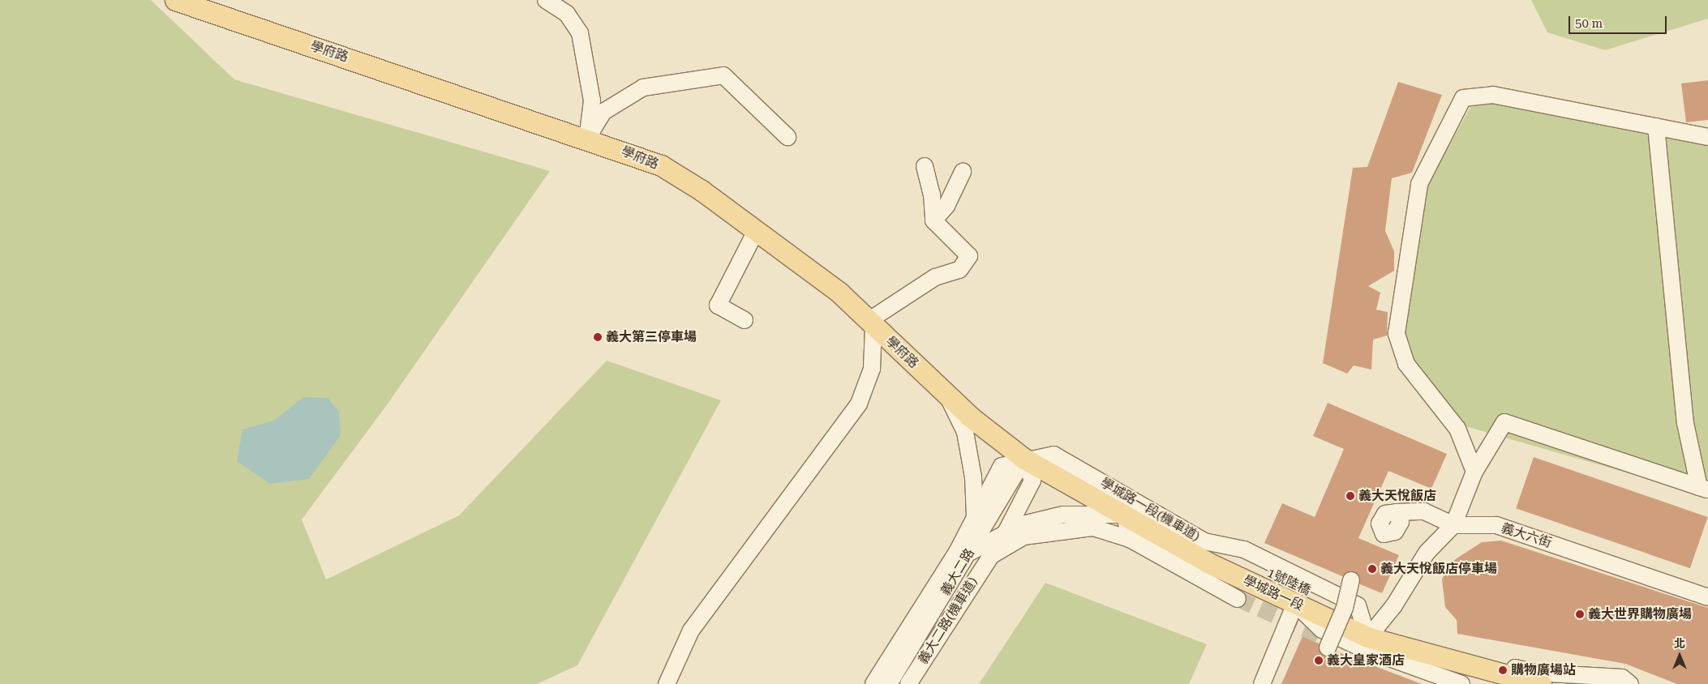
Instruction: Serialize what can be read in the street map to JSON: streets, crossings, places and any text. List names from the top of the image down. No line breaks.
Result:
{"streets":{"main road":["學府路","學城路一段"],"street":["學城路一段(機車道)","義大六街","義大二路","1號陸橋","義大二路(機車道)"]},"crossings":[["學府路","學城路一段(機車道)"],["學府路","義大二路"],["學府路","學城路一段"],["學府路","義大二路(機車道)"],["學城路一段(機車道)","義大二路"],["學城路一段(機車道)","學城路一段"],["學城路一段(機車道)","義大二路(機車道)"],["義大二路","學城路一段"],["義大二路","義大二路(機車道)"],["1號陸橋","學城路一段"],["學城路一段","義大二路(機車道)"]],"places":["義大第三停車場","義大天悅飯店","義大天悅飯店停車場","義大世界購物廣場","義大皇家酒店","購物廣場站"],"scale_bar":"50 m","north":"top"}
